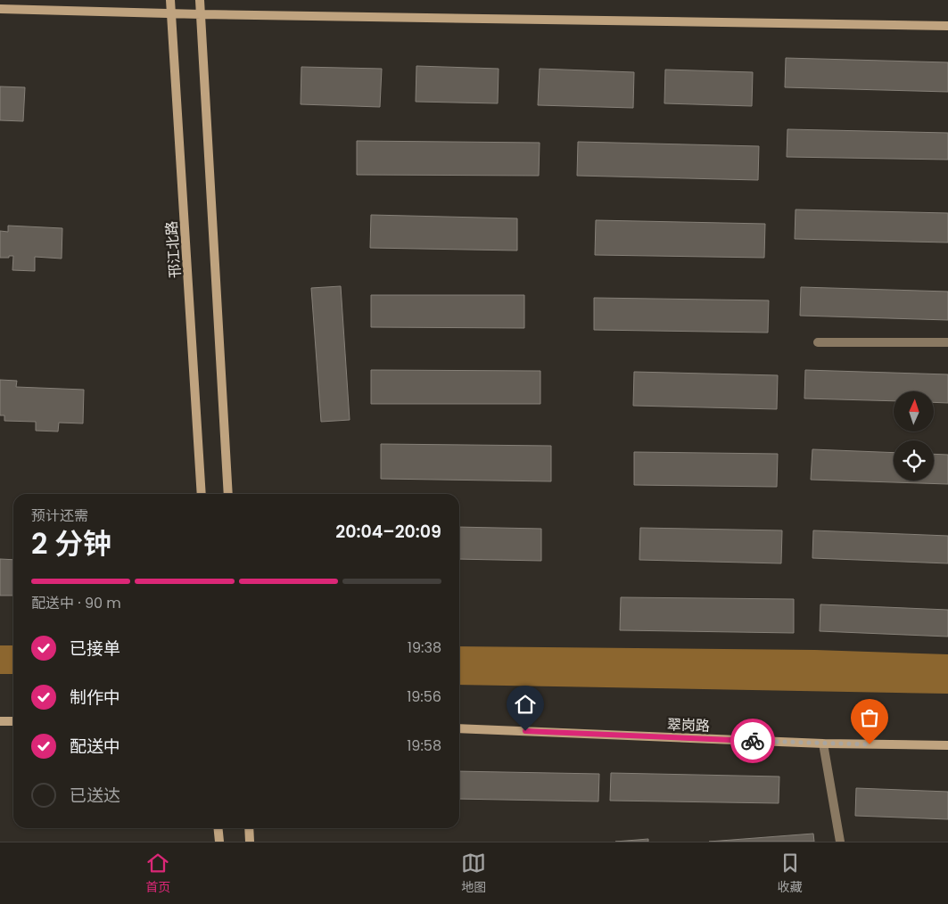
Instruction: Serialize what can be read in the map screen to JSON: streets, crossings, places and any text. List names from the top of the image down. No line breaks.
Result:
{"streets":{"street":["邗江北路","翠岗路"]},"north":"top","page":{"heading":["2 分钟","预计还需","20:04–20:09"],"bar":"配送中 · 90 m","list":[["已接单","19:38"],["制作中","19:56"],["配送中","19:58"],"已送达"],"tabs":["首页","地图","收藏"]}}
